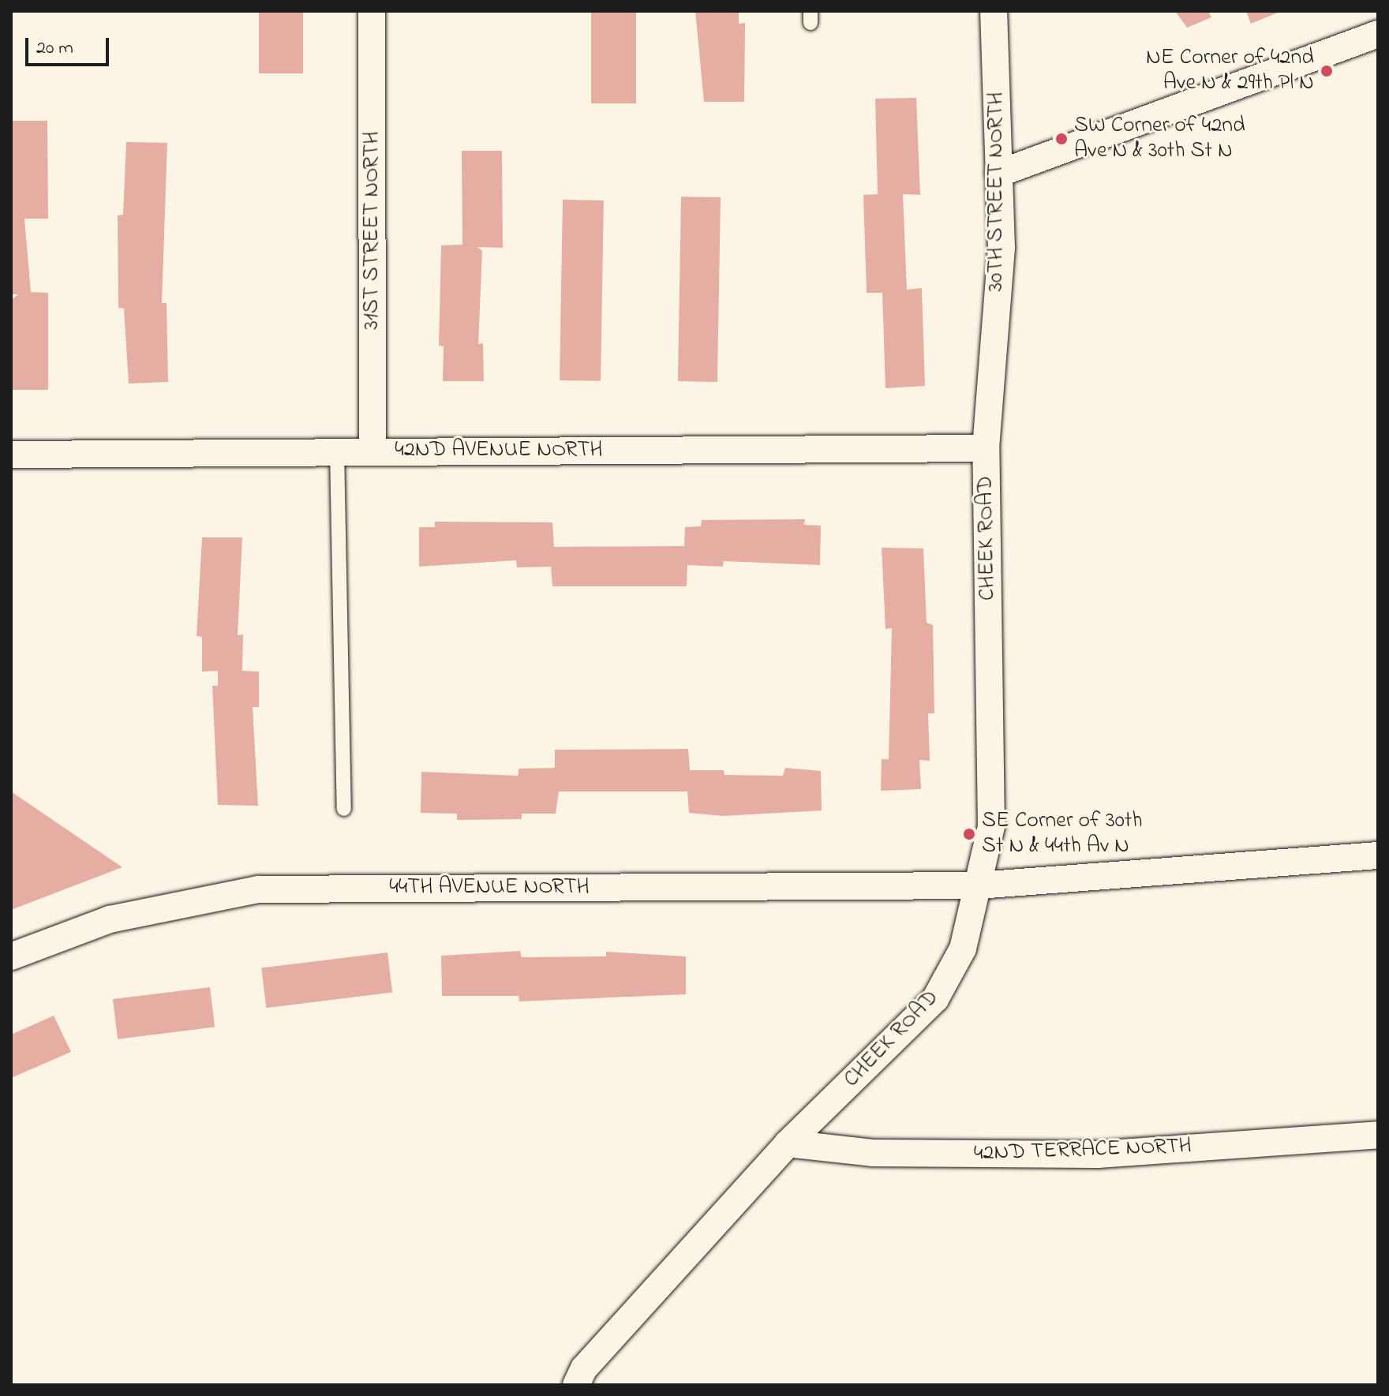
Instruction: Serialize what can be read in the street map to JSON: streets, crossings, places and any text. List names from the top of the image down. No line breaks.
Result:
{"streets":{"street":["30TH STREET NORTH","31ST STREET NORTH","42ND AVENUE NORTH","CHEEK ROAD","44TH AVENUE NORTH","42ND TERRACE NORTH"]},"crossings":[["30TH STREET NORTH","42ND AVENUE NORTH"],["30TH STREET NORTH","CHEEK ROAD"],["31ST STREET NORTH","42ND AVENUE NORTH"],["42ND AVENUE NORTH","CHEEK ROAD"],["CHEEK ROAD","44TH AVENUE NORTH"],["CHEEK ROAD","42ND TERRACE NORTH"]],"places":["NE Corner of 42nd Ave N & 29th Pl N","SW Corner of 42nd Ave N & 30th St N","SE Corner of 30th St N & 44th Av N"],"scale_bar":"20 m"}
